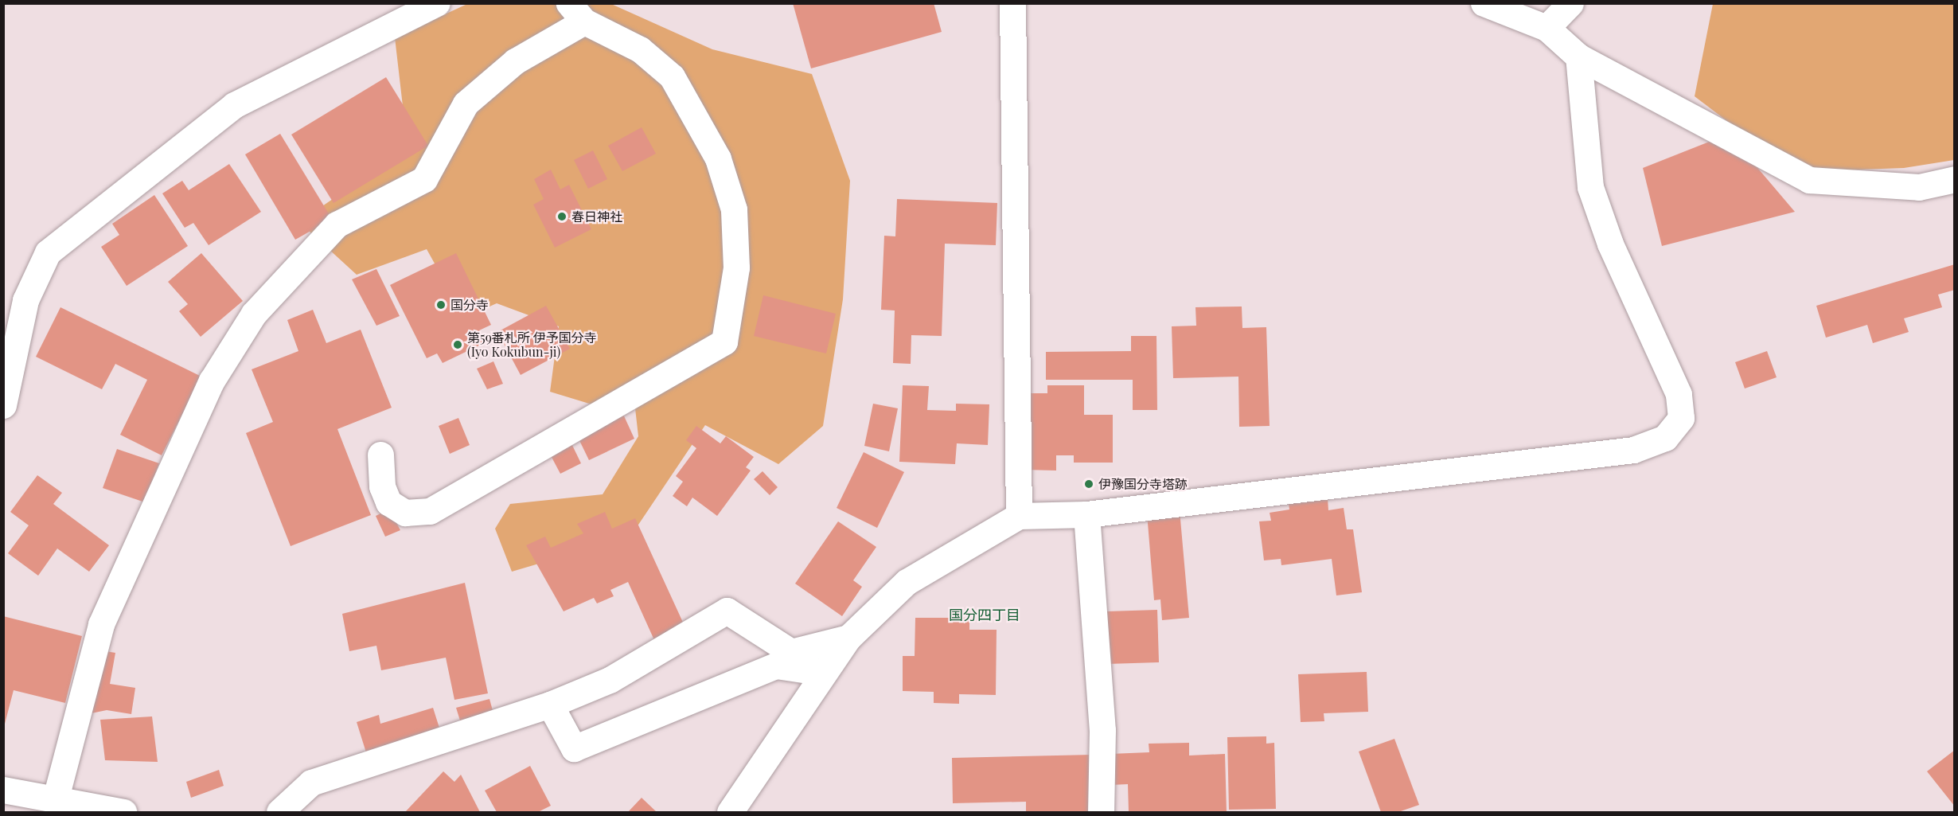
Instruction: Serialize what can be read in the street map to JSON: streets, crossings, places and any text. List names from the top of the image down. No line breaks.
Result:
{"districts":["国分四丁目"],"places":["春日神社","国分寺","第59番札所 伊予国分寺 (Iyo Kokubun-ji)","伊豫国分寺塔跡"]}
